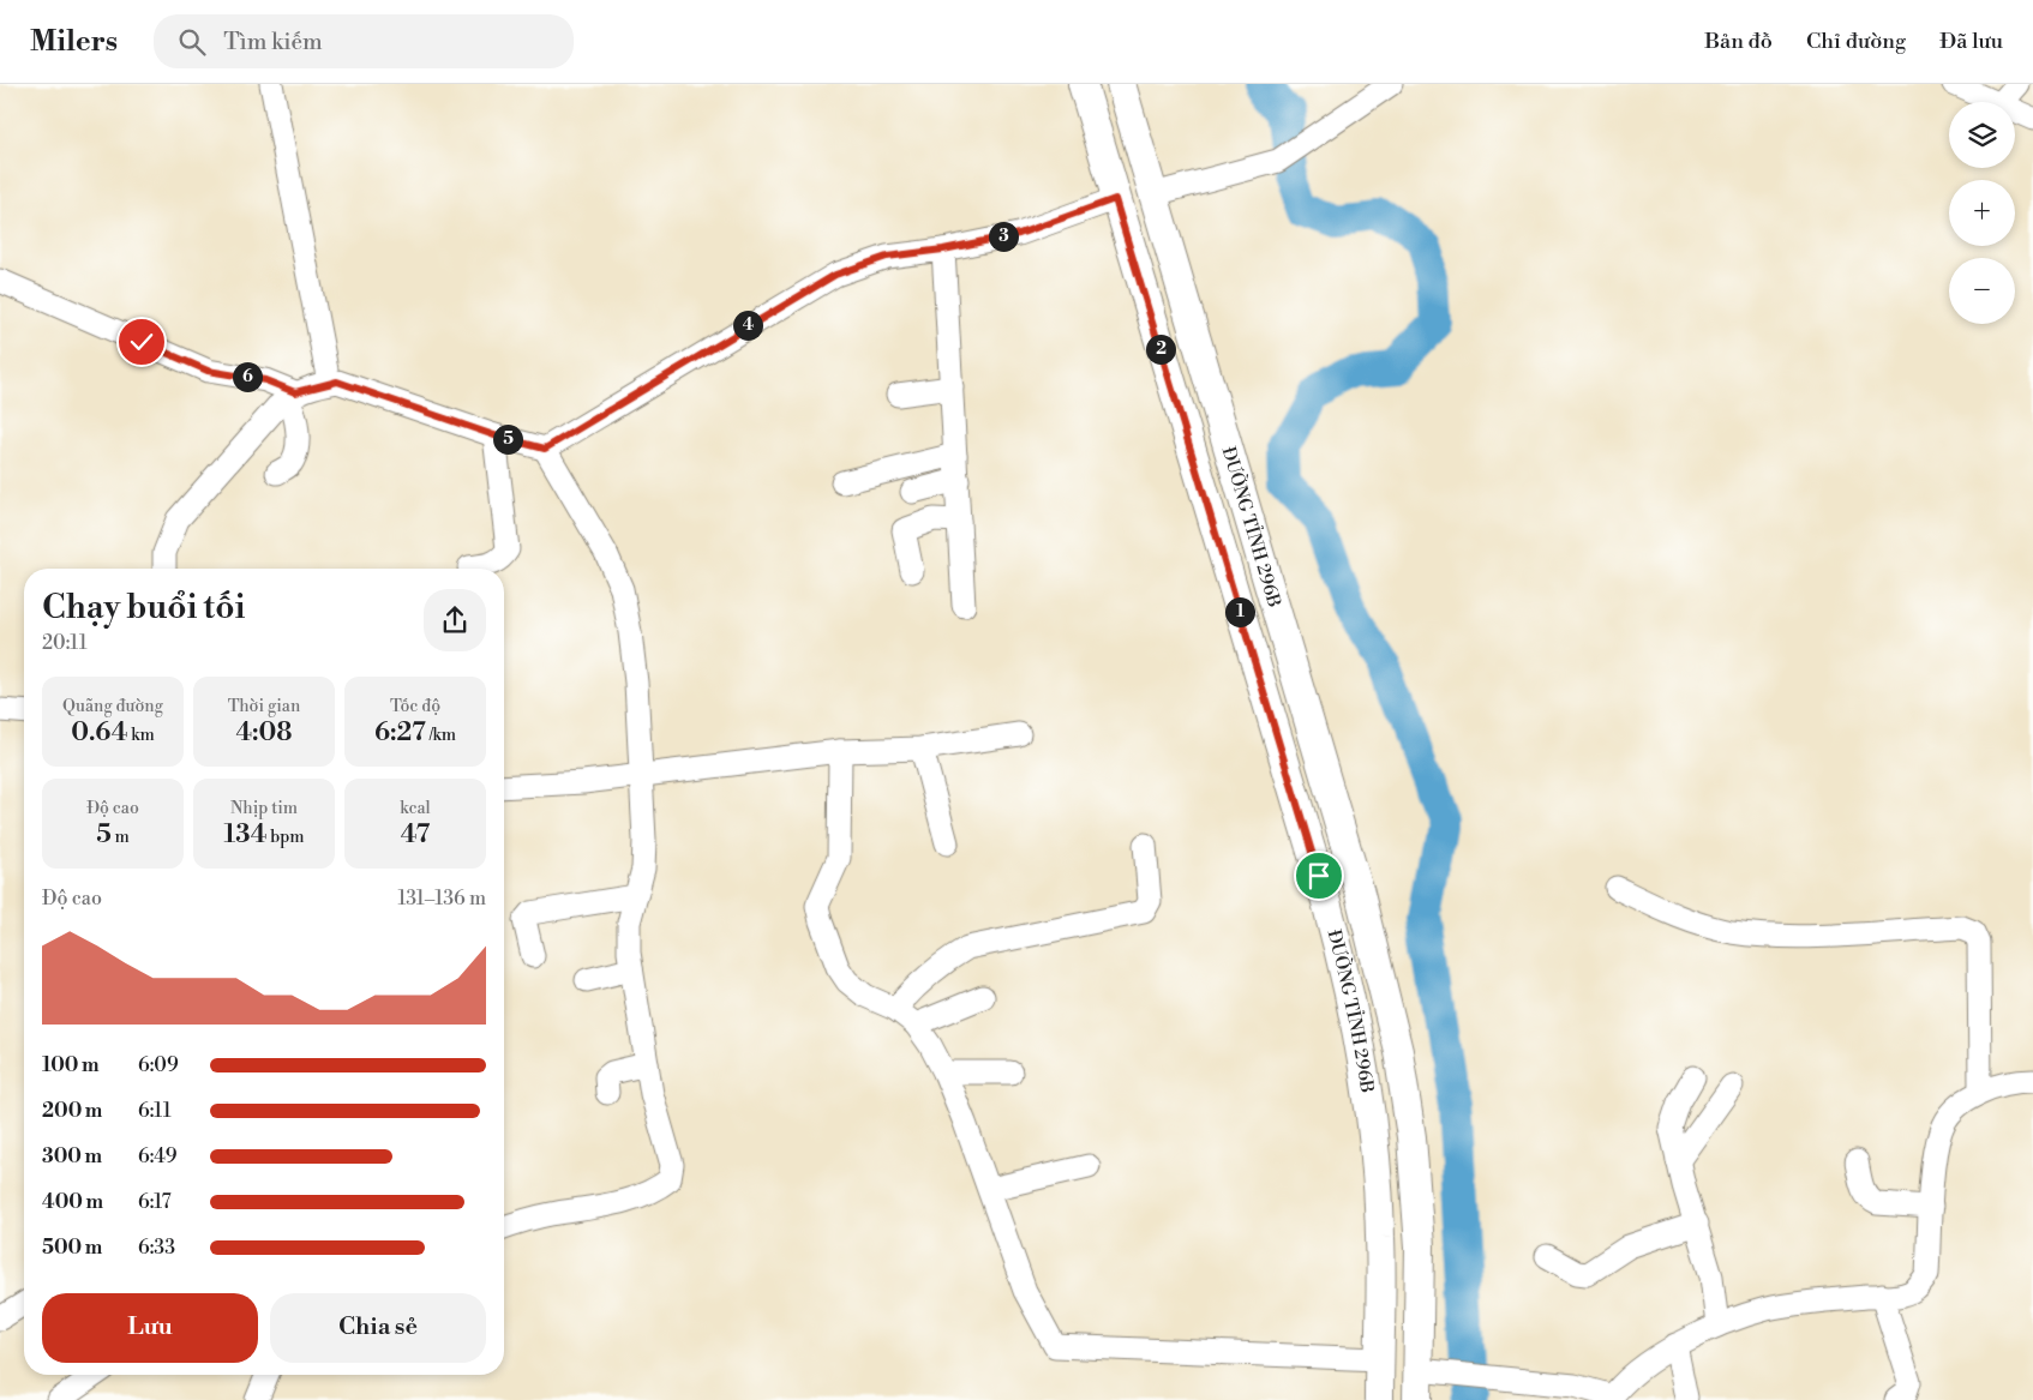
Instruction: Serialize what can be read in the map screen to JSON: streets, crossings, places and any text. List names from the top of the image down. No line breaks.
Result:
{"streets":{"main road":["ĐƯỜNG TỈNH 296B"]},"page":{"header":"Milers","search":"Tìm kiếm","nav":["Bản đồ","Chỉ đường","Đã lưu"],"map_buttons":["+","−"],"pins":["3","4","2","6","5","1"],"heading":["Chạy buổi tối","20:11"],"stats":[["Quãng đường","0.64 km"],["Thời gian","4:08"],["Tốc độ","6:27 /km"],["Độ cao","5 m"],["Nhịp tim","134 bpm"],["kcal","47"]],"chart":["Độ cao","131–136 m"],"list":[{"name":"100 m","note":"6:09"},{"name":"200 m","note":"6:11"},{"name":"300 m","note":"6:49"},{"name":"400 m","note":"6:17"},{"name":"500 m","note":"6:33"}],"buttons":["Lưu","Chia sẻ"]}}
